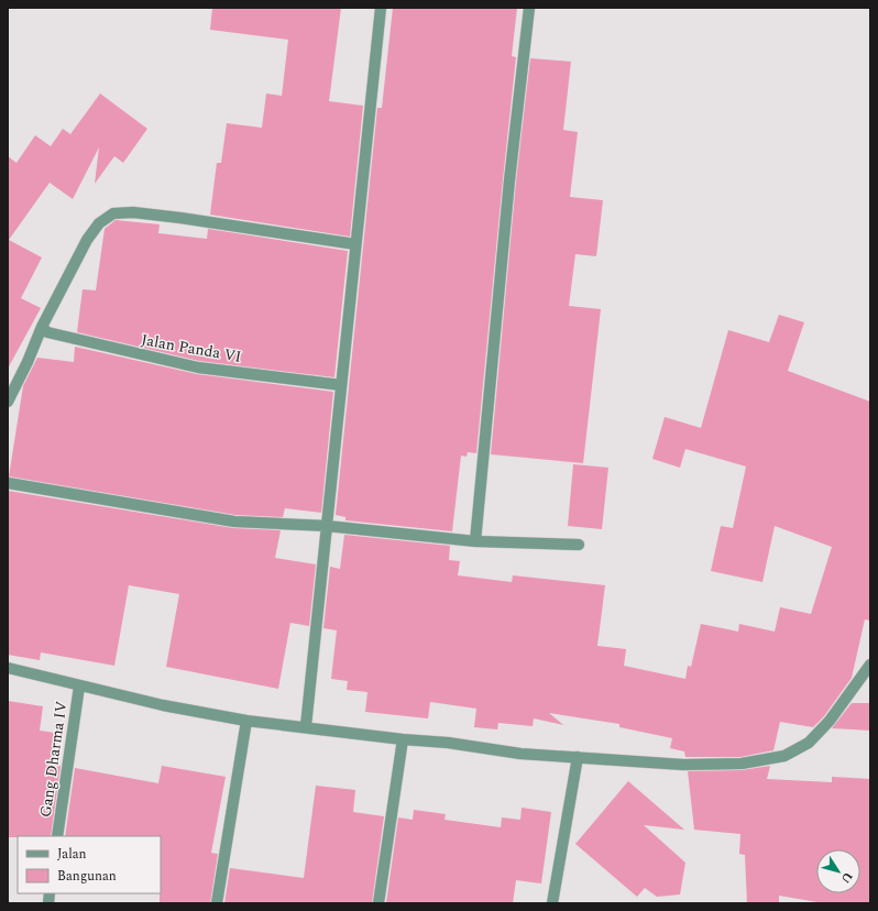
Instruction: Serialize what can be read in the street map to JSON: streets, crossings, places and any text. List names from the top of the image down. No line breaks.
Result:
{"streets":{"street":["Jalan Panda VI","Gang Dharma IV"]},"legend":["Jalan","Bangunan"],"north":"bottom right"}
